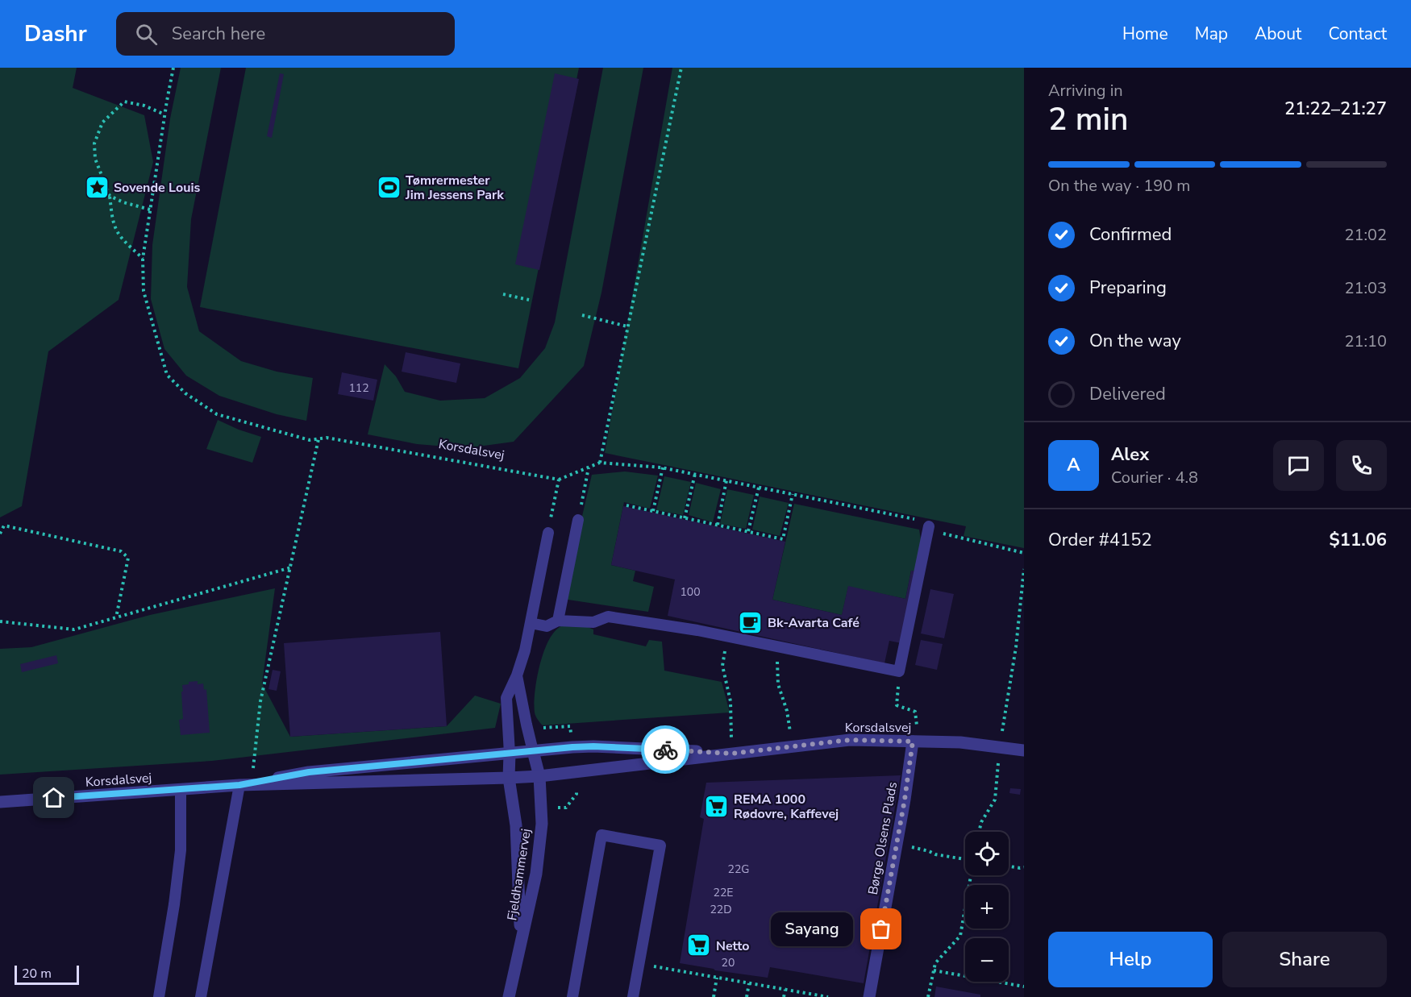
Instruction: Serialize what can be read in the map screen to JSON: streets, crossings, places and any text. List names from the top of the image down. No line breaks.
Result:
{"streets":{"street":["Korsdalsvej","Børge Olsens Plads","Fjeldhammervej"]},"crossings":[["Korsdalsvej","Børge Olsens Plads"],["Korsdalsvej","Fjeldhammervej"]],"places":{"place":["Sovende Louis"],"sports":["Tømrermester Jim Jessens Park"],"cafe":["Bk-Avarta Café"],"supermarket":["REMA 1000 Rødovre, Kaffevej","Netto"],"other":["Sayang"]},"house_numbers":["112","100","22G","22E","22D","20"],"scale_bar":"20 m","page":{"header":"Dashr","search":"Search here","nav":["Home","Map","About","Contact"],"heading":["2 min","Arriving in","21:22–21:27"],"panel":["Alex","Courier · 4.8","Order #4152","$11.06"],"bar":"On the way · 190 m","list":[["Confirmed","21:02"],["Preparing","21:03"],["On the way","21:10"],"Delivered"],"round":"A","map_buttons":["+","−"],"bubble":"Sayang","buttons":["Help","Share"],"scale":"20 m"}}
